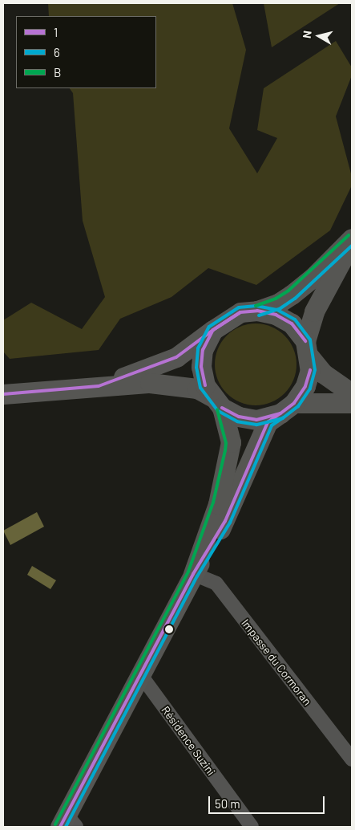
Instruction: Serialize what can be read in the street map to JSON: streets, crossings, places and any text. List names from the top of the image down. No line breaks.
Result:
{"streets":{"street":["Impasse du Cormoran","Résidence Suzini"]},"lines":["transit line B","transit line 6","transit line 1"],"legend":["1","6","B"],"scale_bar":"50 m","north":"left"}
